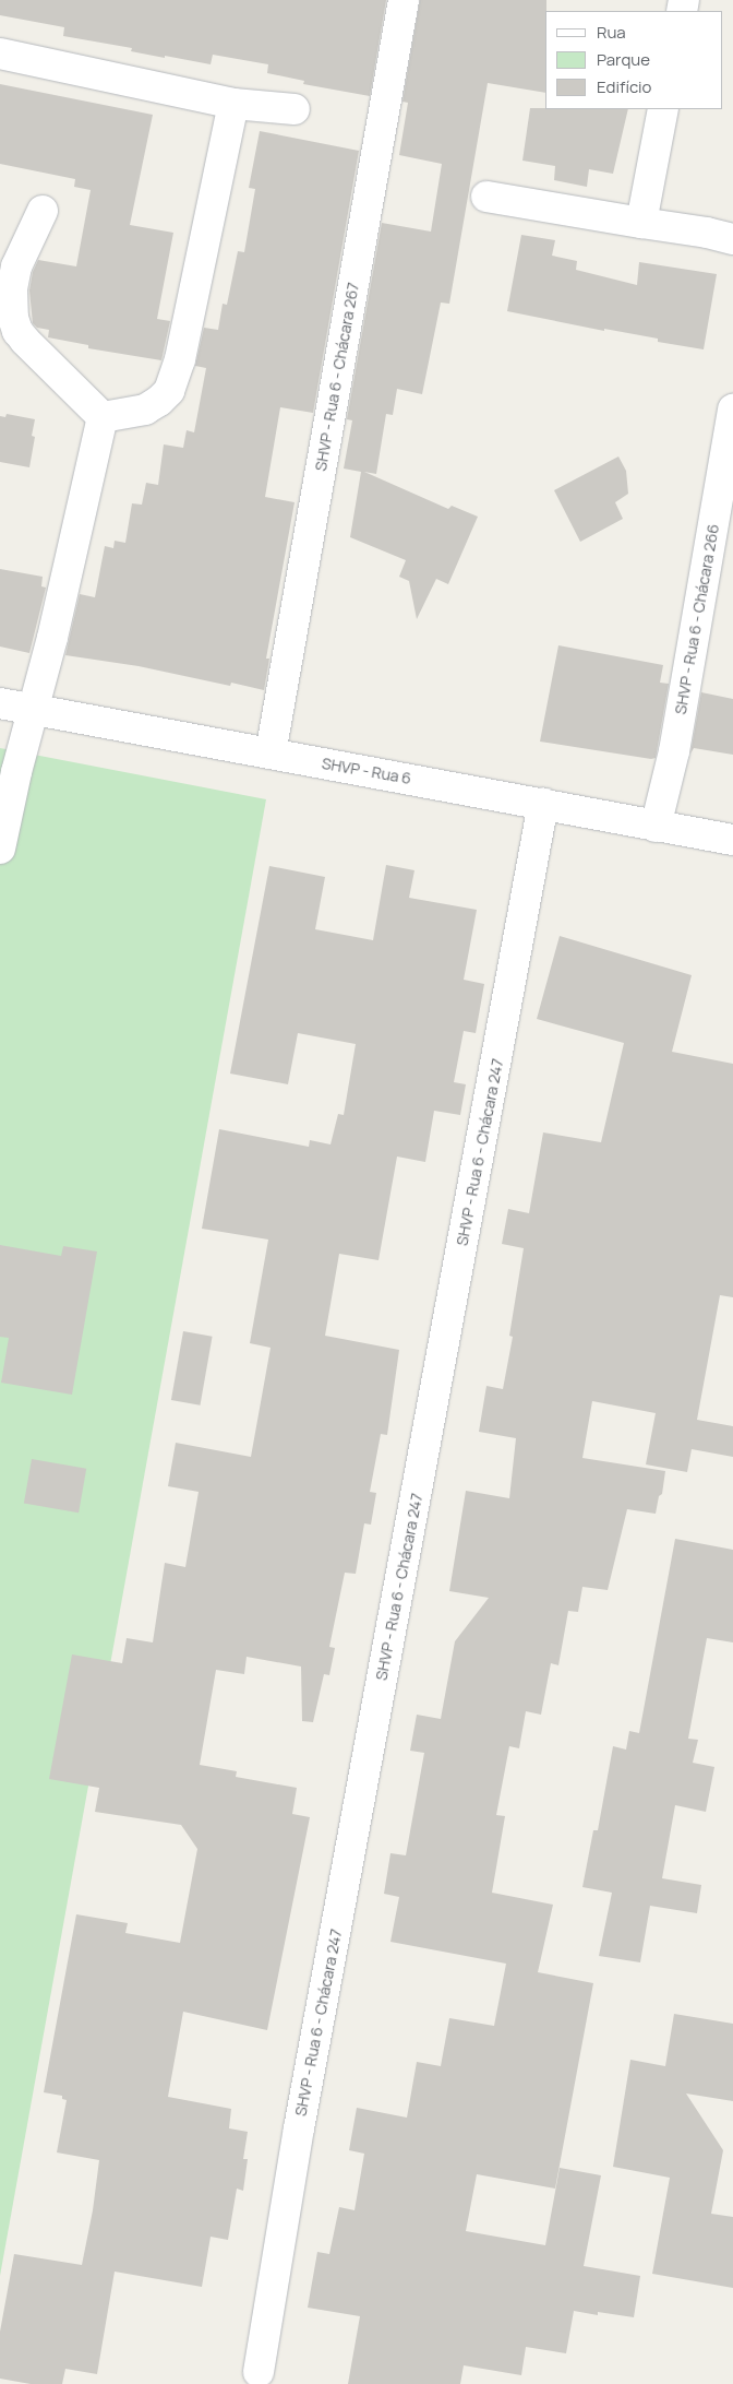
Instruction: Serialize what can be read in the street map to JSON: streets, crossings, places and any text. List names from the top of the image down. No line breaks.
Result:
{"streets":{"street":["SHVP - Rua 6 - Chácara 267","SHVP - Rua 6 - Chácara 266","SHVP - Rua 6","SHVP - Rua 6 - Chácara 247"]},"crossings":[["SHVP - Rua 6 - Chácara 267","SHVP - Rua 6"],["SHVP - Rua 6 - Chácara 266","SHVP - Rua 6"],["SHVP - Rua 6","SHVP - Rua 6 - Chácara 247"]],"legend":["Rua","Parque","Edifício"]}
